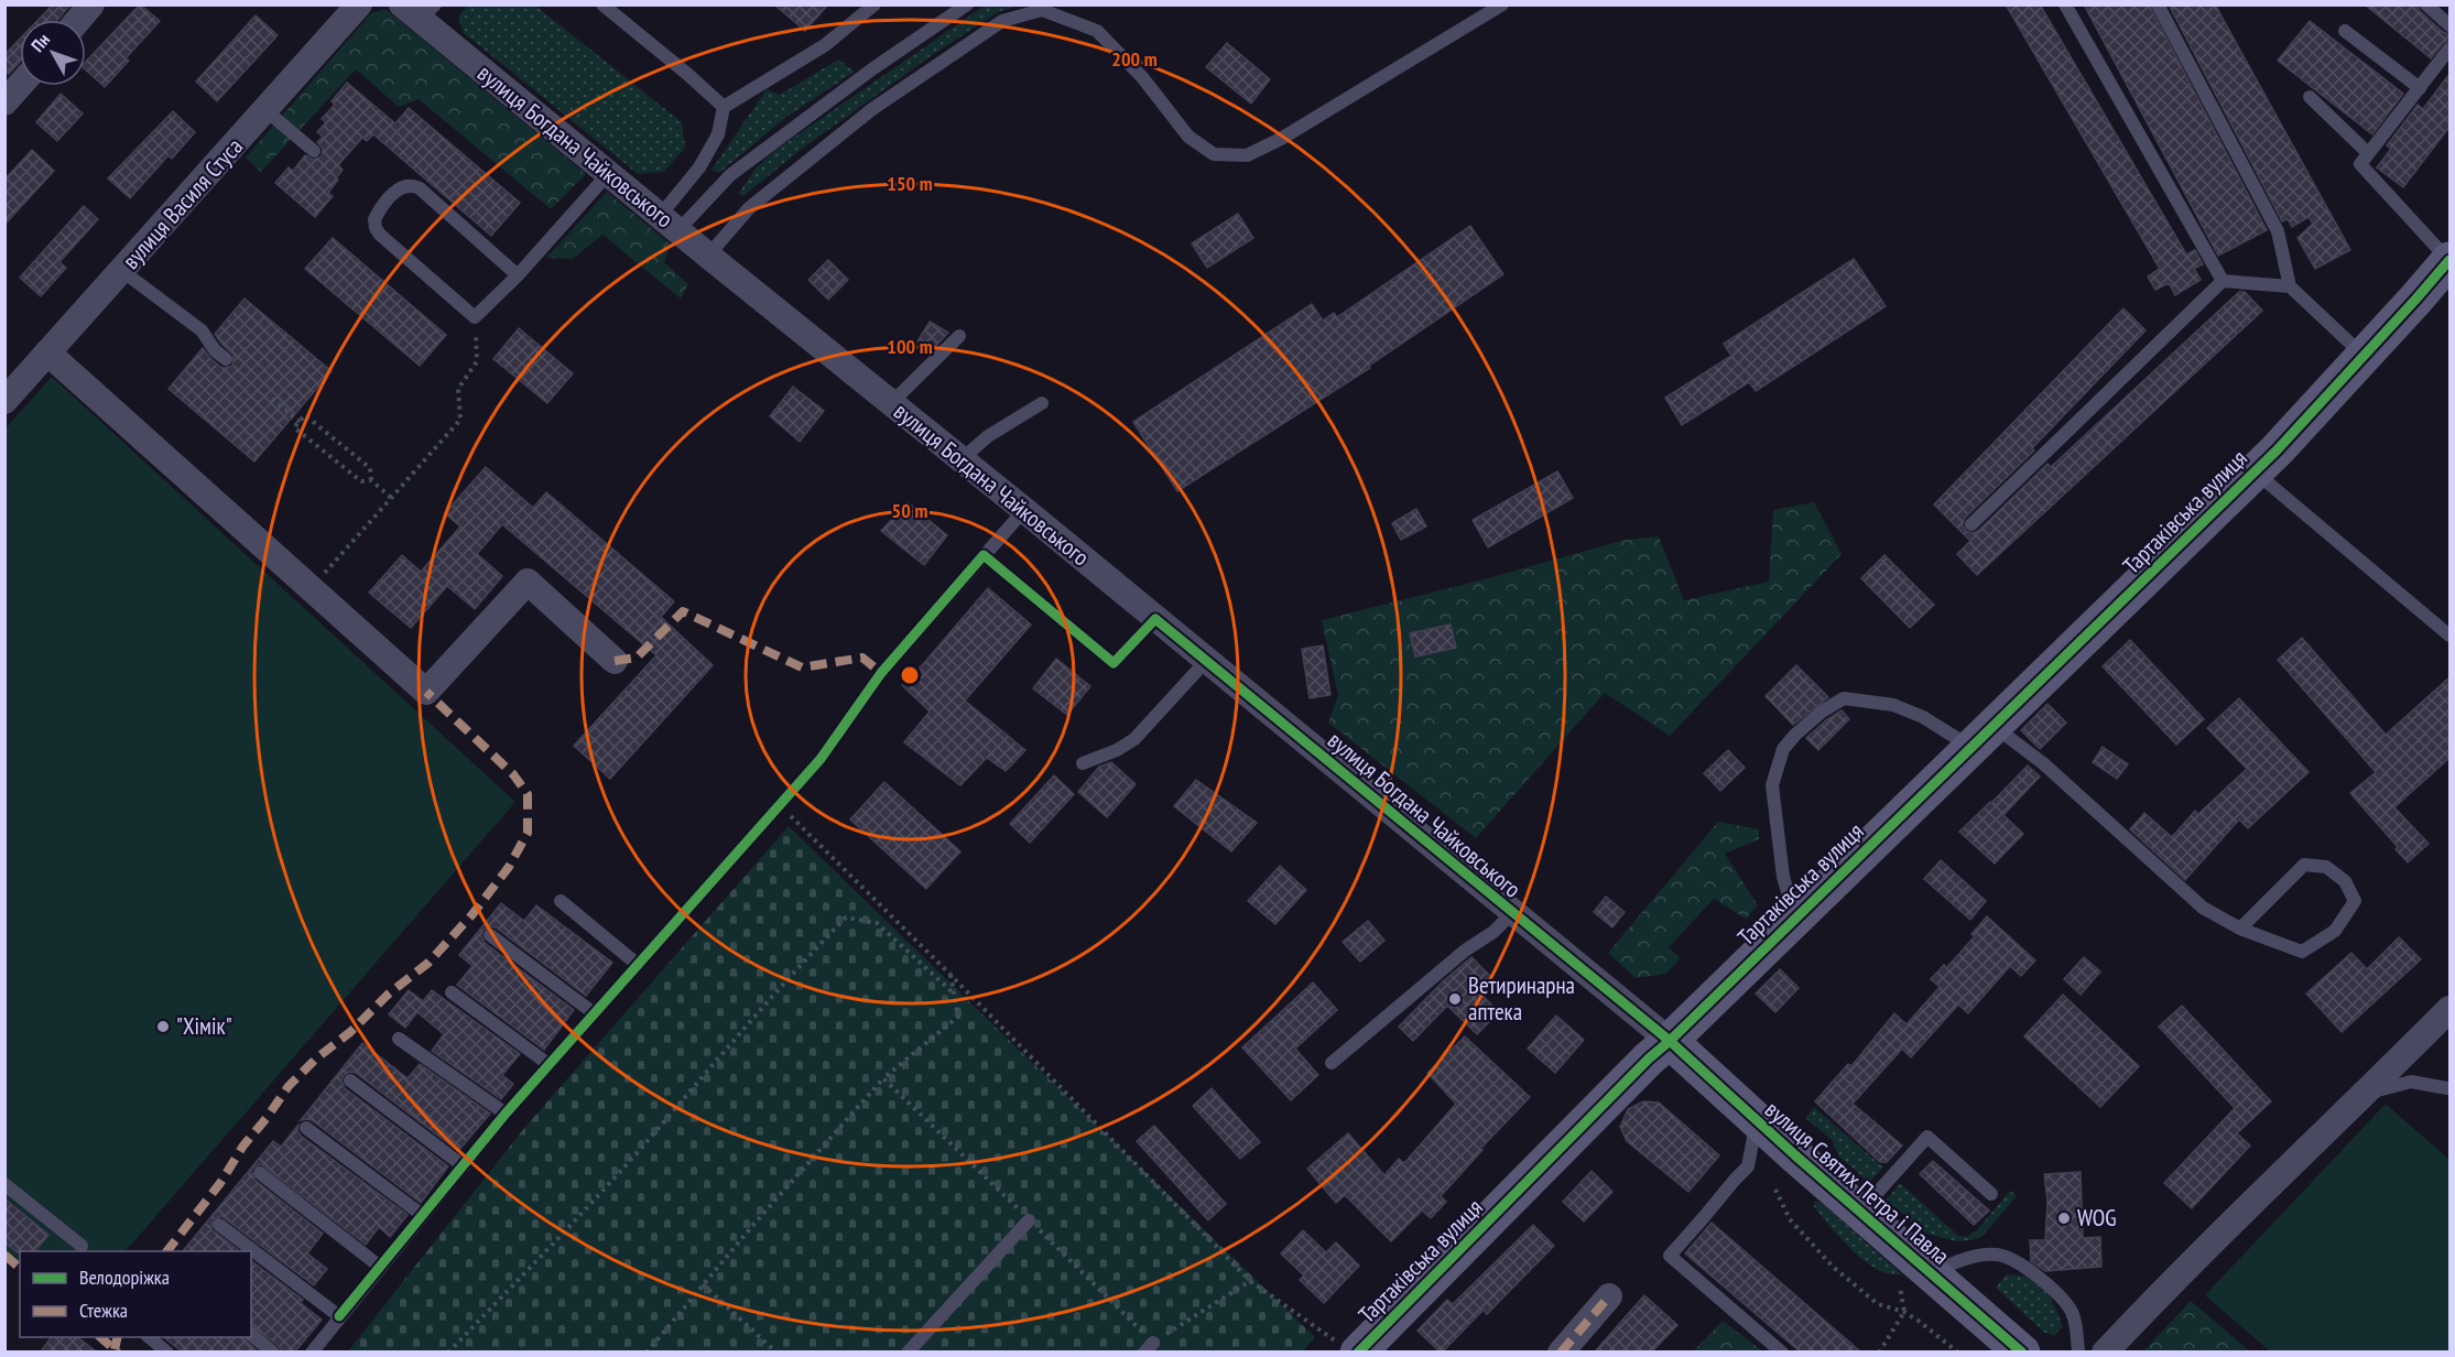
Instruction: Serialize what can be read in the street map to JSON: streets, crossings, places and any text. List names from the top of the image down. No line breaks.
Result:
{"streets":{"street":["вулиця Богдана Чайковського","вулиця Василя Стуса","Тартаківська вулиця","вулиця Святих Петра і Павла"]},"crossings":[["вулиця Богдана Чайковського","Тартаківська вулиця"],["вулиця Богдана Чайковського","вулиця Святих Петра і Павла"],["Тартаківська вулиця","вулиця Святих Петра і Павла"]],"places":["Ветиринарна аптека","\"Хімік\"","WOG"],"legend":["Велодоріжка","Стежка"],"north":"top left","rings":["200 m","150 m","100 m","50 m"]}
